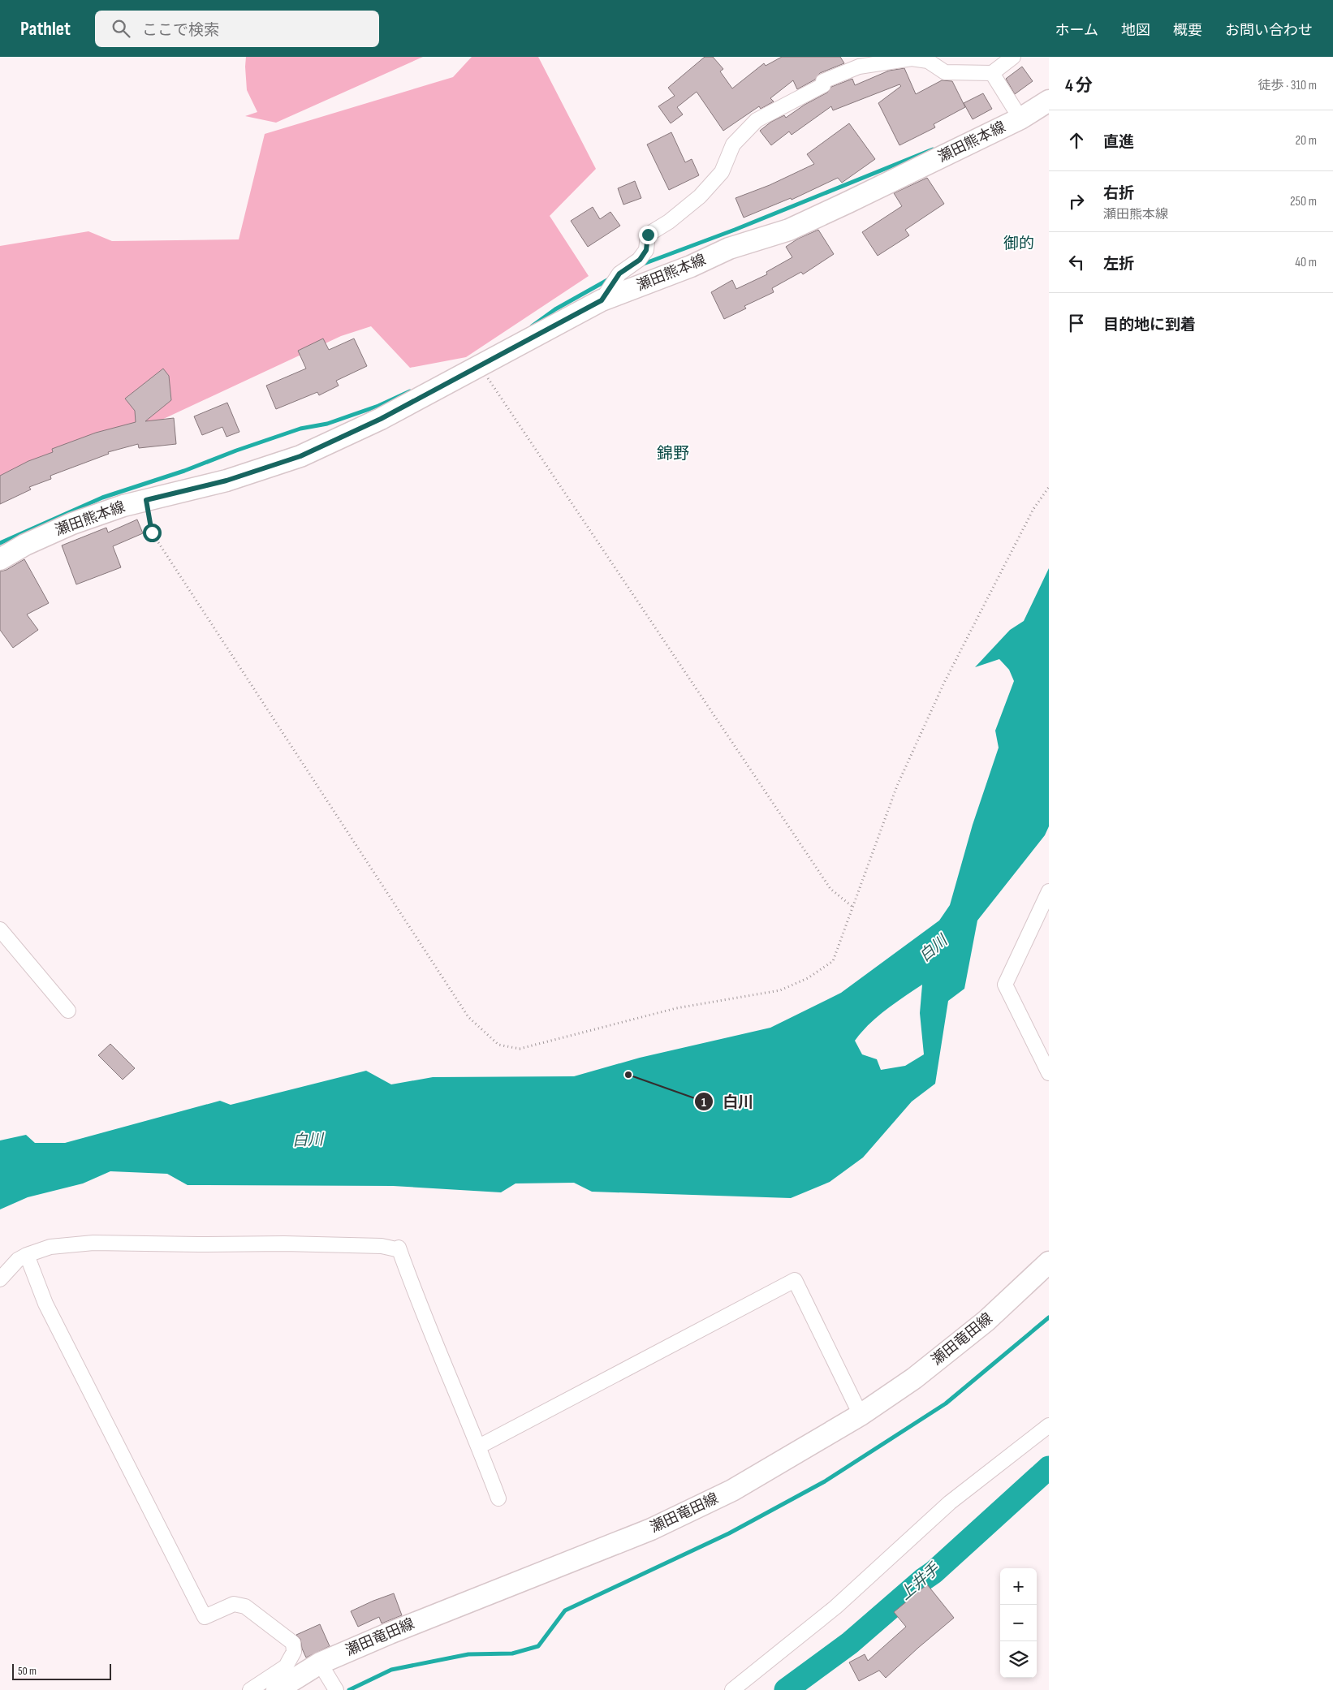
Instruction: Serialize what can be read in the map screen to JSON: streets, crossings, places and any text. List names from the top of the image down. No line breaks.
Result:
{"streets":{"main road":["瀬田熊本線","瀬田竜田線"]},"districts":["御的","錦野"],"water":["白川","上井手"],"places":["白川"],"scale_bar":"50 m","page":{"header":"Pathlet","search":"ここで検索","nav":["ホーム","地図","概要","お問い合わせ"],"heading":["4 分","徒歩 · 310 m"],"list":[["直進","20 m"],["右折","瀬田熊本線","250 m"],["左折","40 m"],"目的地に到着"],"map_buttons":["+","−"],"scale":"50 m"}}
